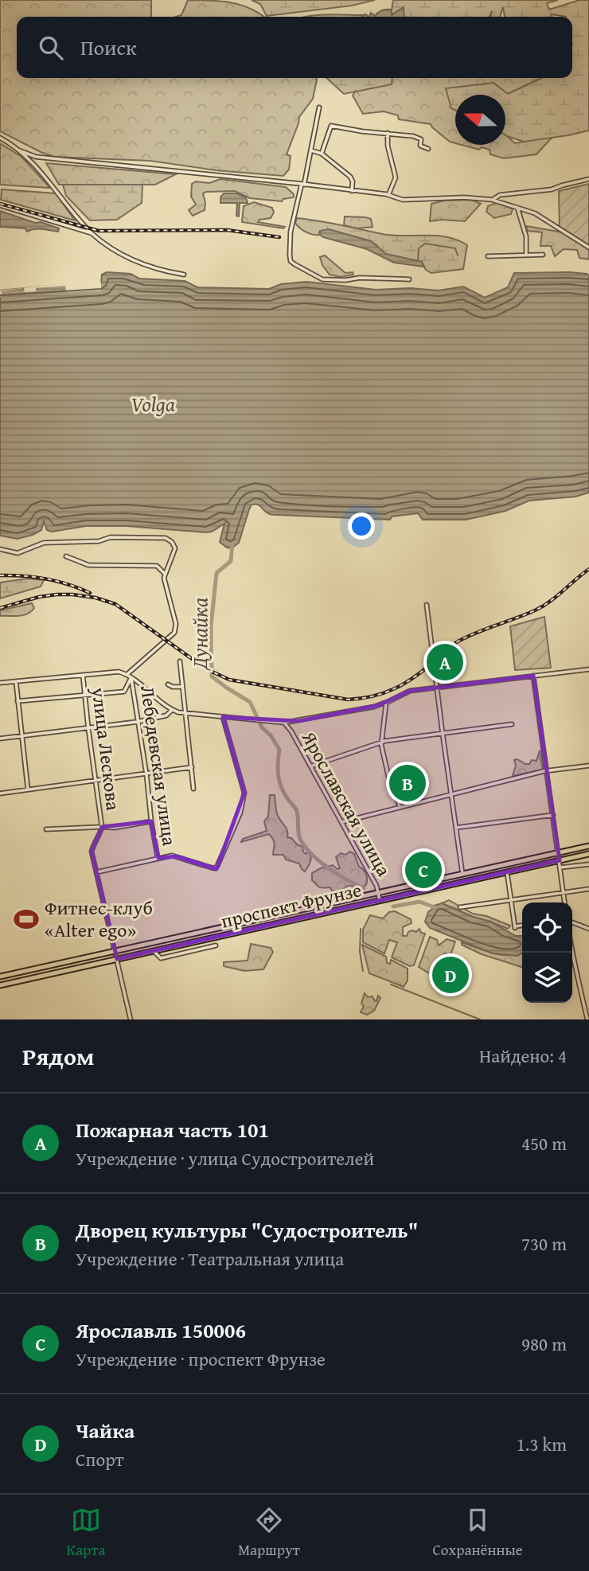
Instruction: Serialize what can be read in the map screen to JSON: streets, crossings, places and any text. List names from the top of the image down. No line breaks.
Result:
{"streets":{"main road":["проспект Фрунзе"],"street":["улица Лескова","Лебедевская улица","Ярославская улица"]},"crossings":[["улица Лескова","проспект Фрунзе"],["Ярославская улица","проспект Фрунзе"]],"water":["Volga","Дунайка"],"places":{"sports":["Фитнес-клуб «Alter ego»"]},"north":"left","page":{"search":"Поиск","pins":["A","B","C","D"],"heading":["Рядом","Найдено: 4"],"list":[{"mark":"A","name":"Пожарная часть 101","note":"Учреждение · улица Судостроителей","value":"450 m"},{"mark":"B","name":"Дворец культуры \"Судостроитель\"","note":"Учреждение · Театральная улица","value":"730 m"},{"mark":"C","name":"Ярославль 150006","note":"Учреждение · проспект Фрунзе","value":"980 m"},{"mark":"D","name":"Чайка","note":"Спорт","value":"1.3 km"}],"nav":["Карта","Маршрут","Сохранённые"]}}
